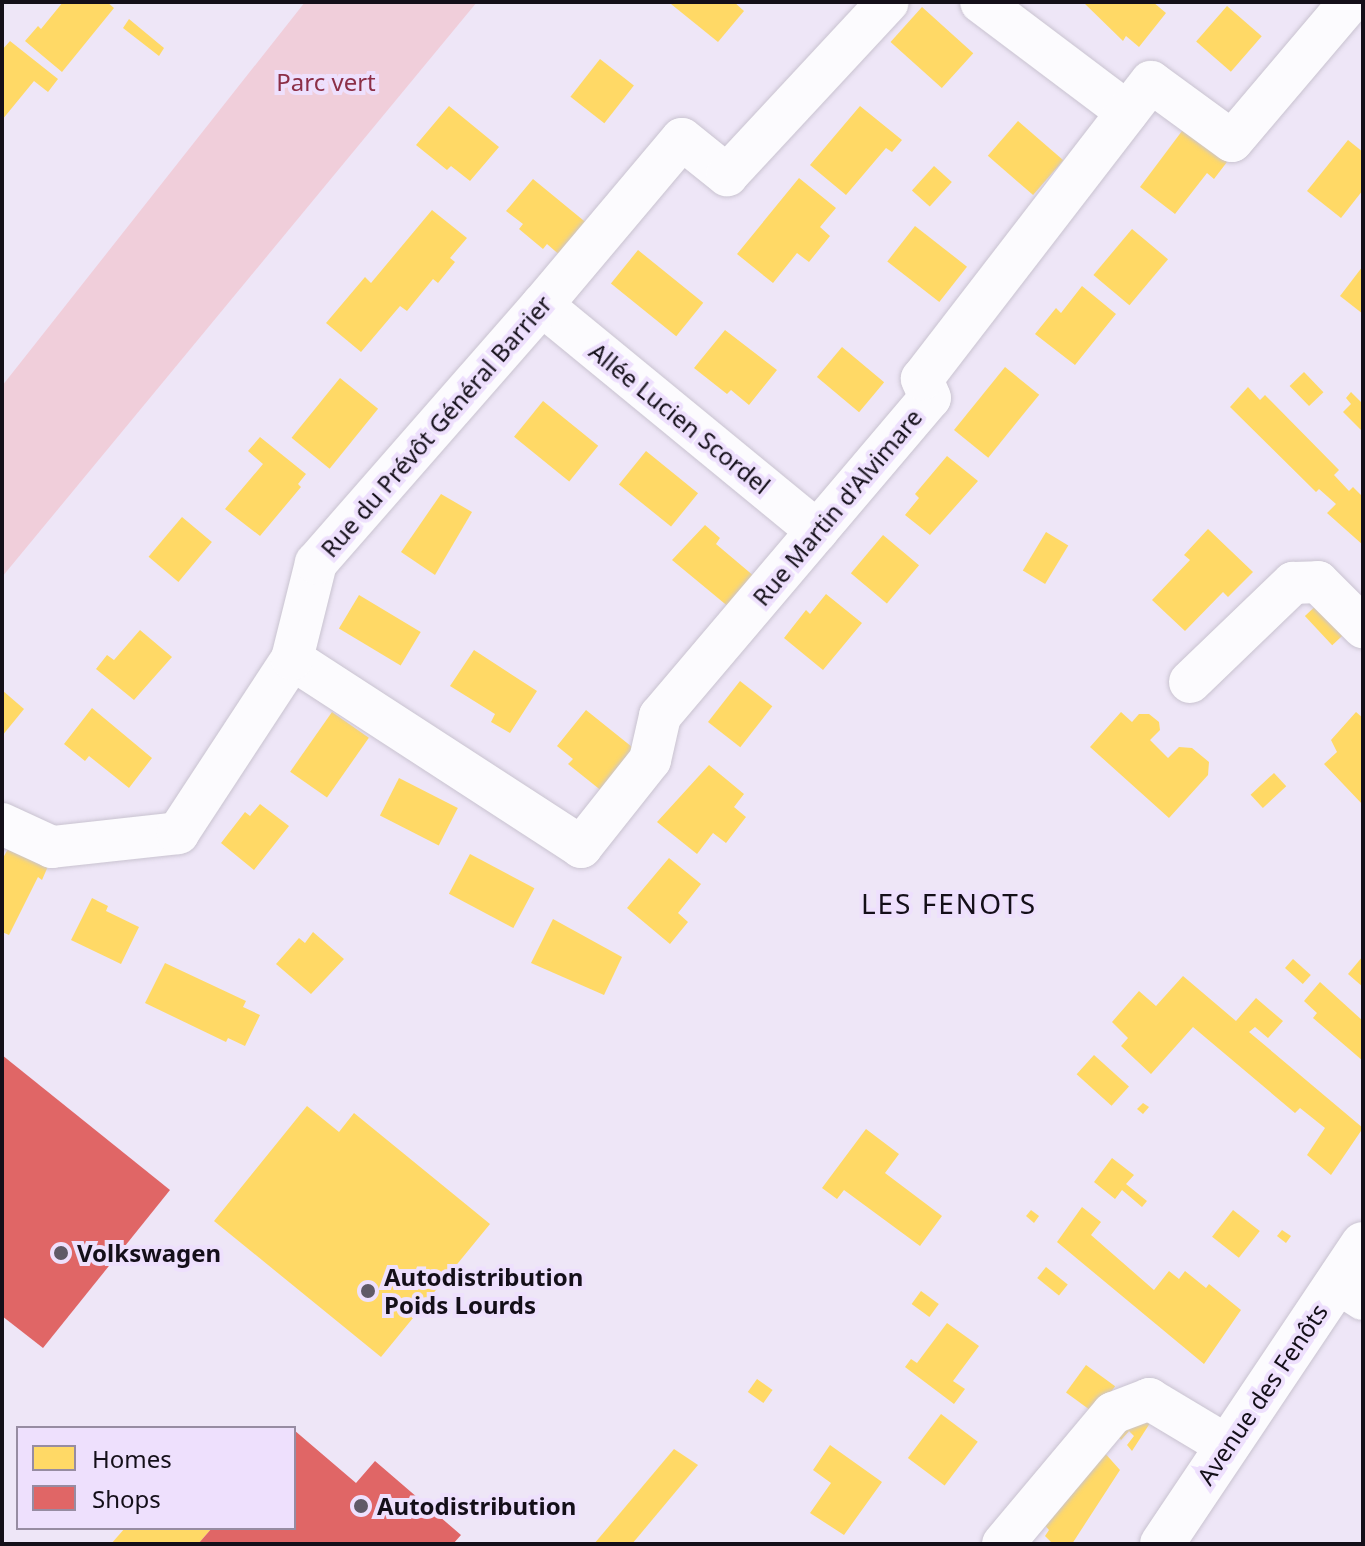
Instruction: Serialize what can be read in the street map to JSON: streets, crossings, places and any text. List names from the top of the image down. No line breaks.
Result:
{"streets":{"main road":["Avenue des Fenôts"],"street":["Allée Lucien Scordel","Rue du Prévôt Général Barrier","Rue Martin d'Alvimare"]},"crossings":[["Allée Lucien Scordel","Rue du Prévôt Général Barrier"],["Allée Lucien Scordel","Rue Martin d'Alvimare"],["Rue du Prévôt Général Barrier","Rue Martin d'Alvimare"]],"districts":["LES FENOTS"],"parks":["Parc vert"],"places":["Volkswagen","Autodistribution Poids Lourds","Autodistribution"],"legend":["Homes","Shops"]}
